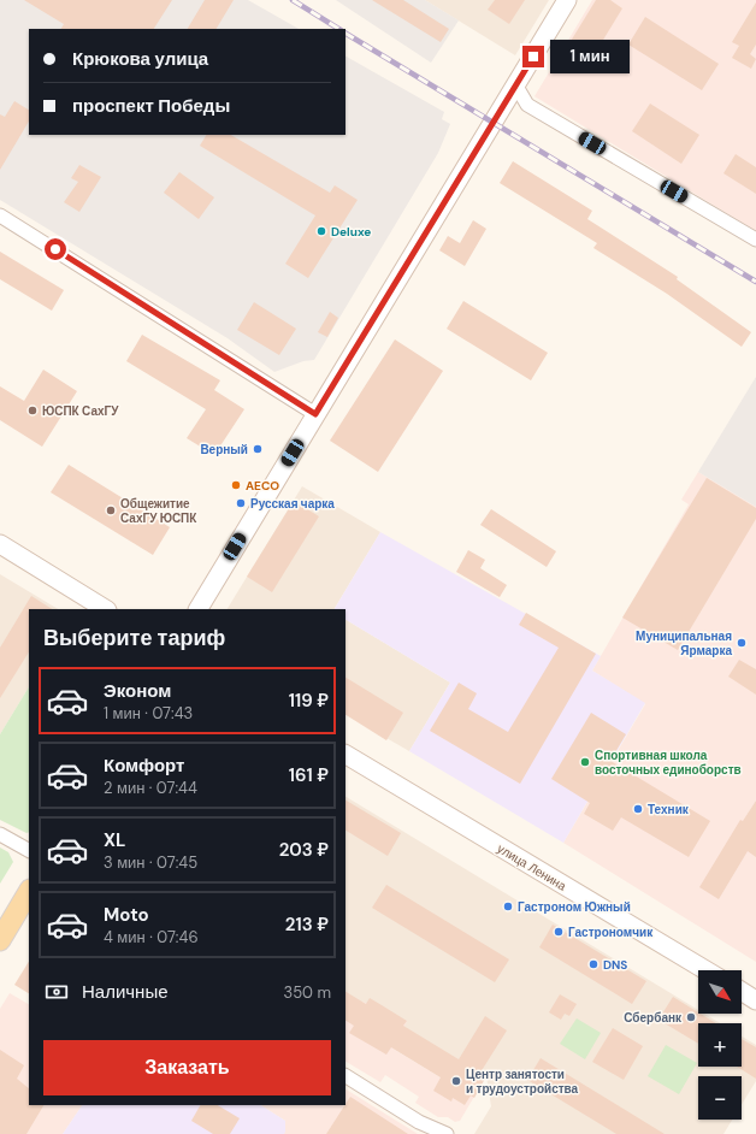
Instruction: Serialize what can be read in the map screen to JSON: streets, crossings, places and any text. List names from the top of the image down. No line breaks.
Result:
{"streets":{"main road":["улица Ленина"]},"places":["Deluxe","ЮСПК СахГУ","Верный","AECO","Русская чарка","Общежитие СахГУ ЮСПК","Муниципальная Ярмарка","Спортивная школа восточных единоборств","Техник","Гастроном Южный","Гастрономчик","DNS","Сбербанк","Центр занятости и трудоустройства"],"north":"bottom right","page":{"banner":["Крюкова улица","проспект Победы"],"bubble":"1 мин","heading":"Выберите тариф","list":[{"name":"Эконом","note":"1 мин · 07:43","value":"119 ₽"},{"name":"Комфорт","note":"2 мин · 07:44","value":"161 ₽"},{"name":"XL","note":"3 мин · 07:45","value":"203 ₽"},{"name":"Moto","note":"4 мин · 07:46","value":"213 ₽"}],"pay":["Наличные","350 m"],"map_buttons":["+","−"],"buttons":"Заказать"}}
